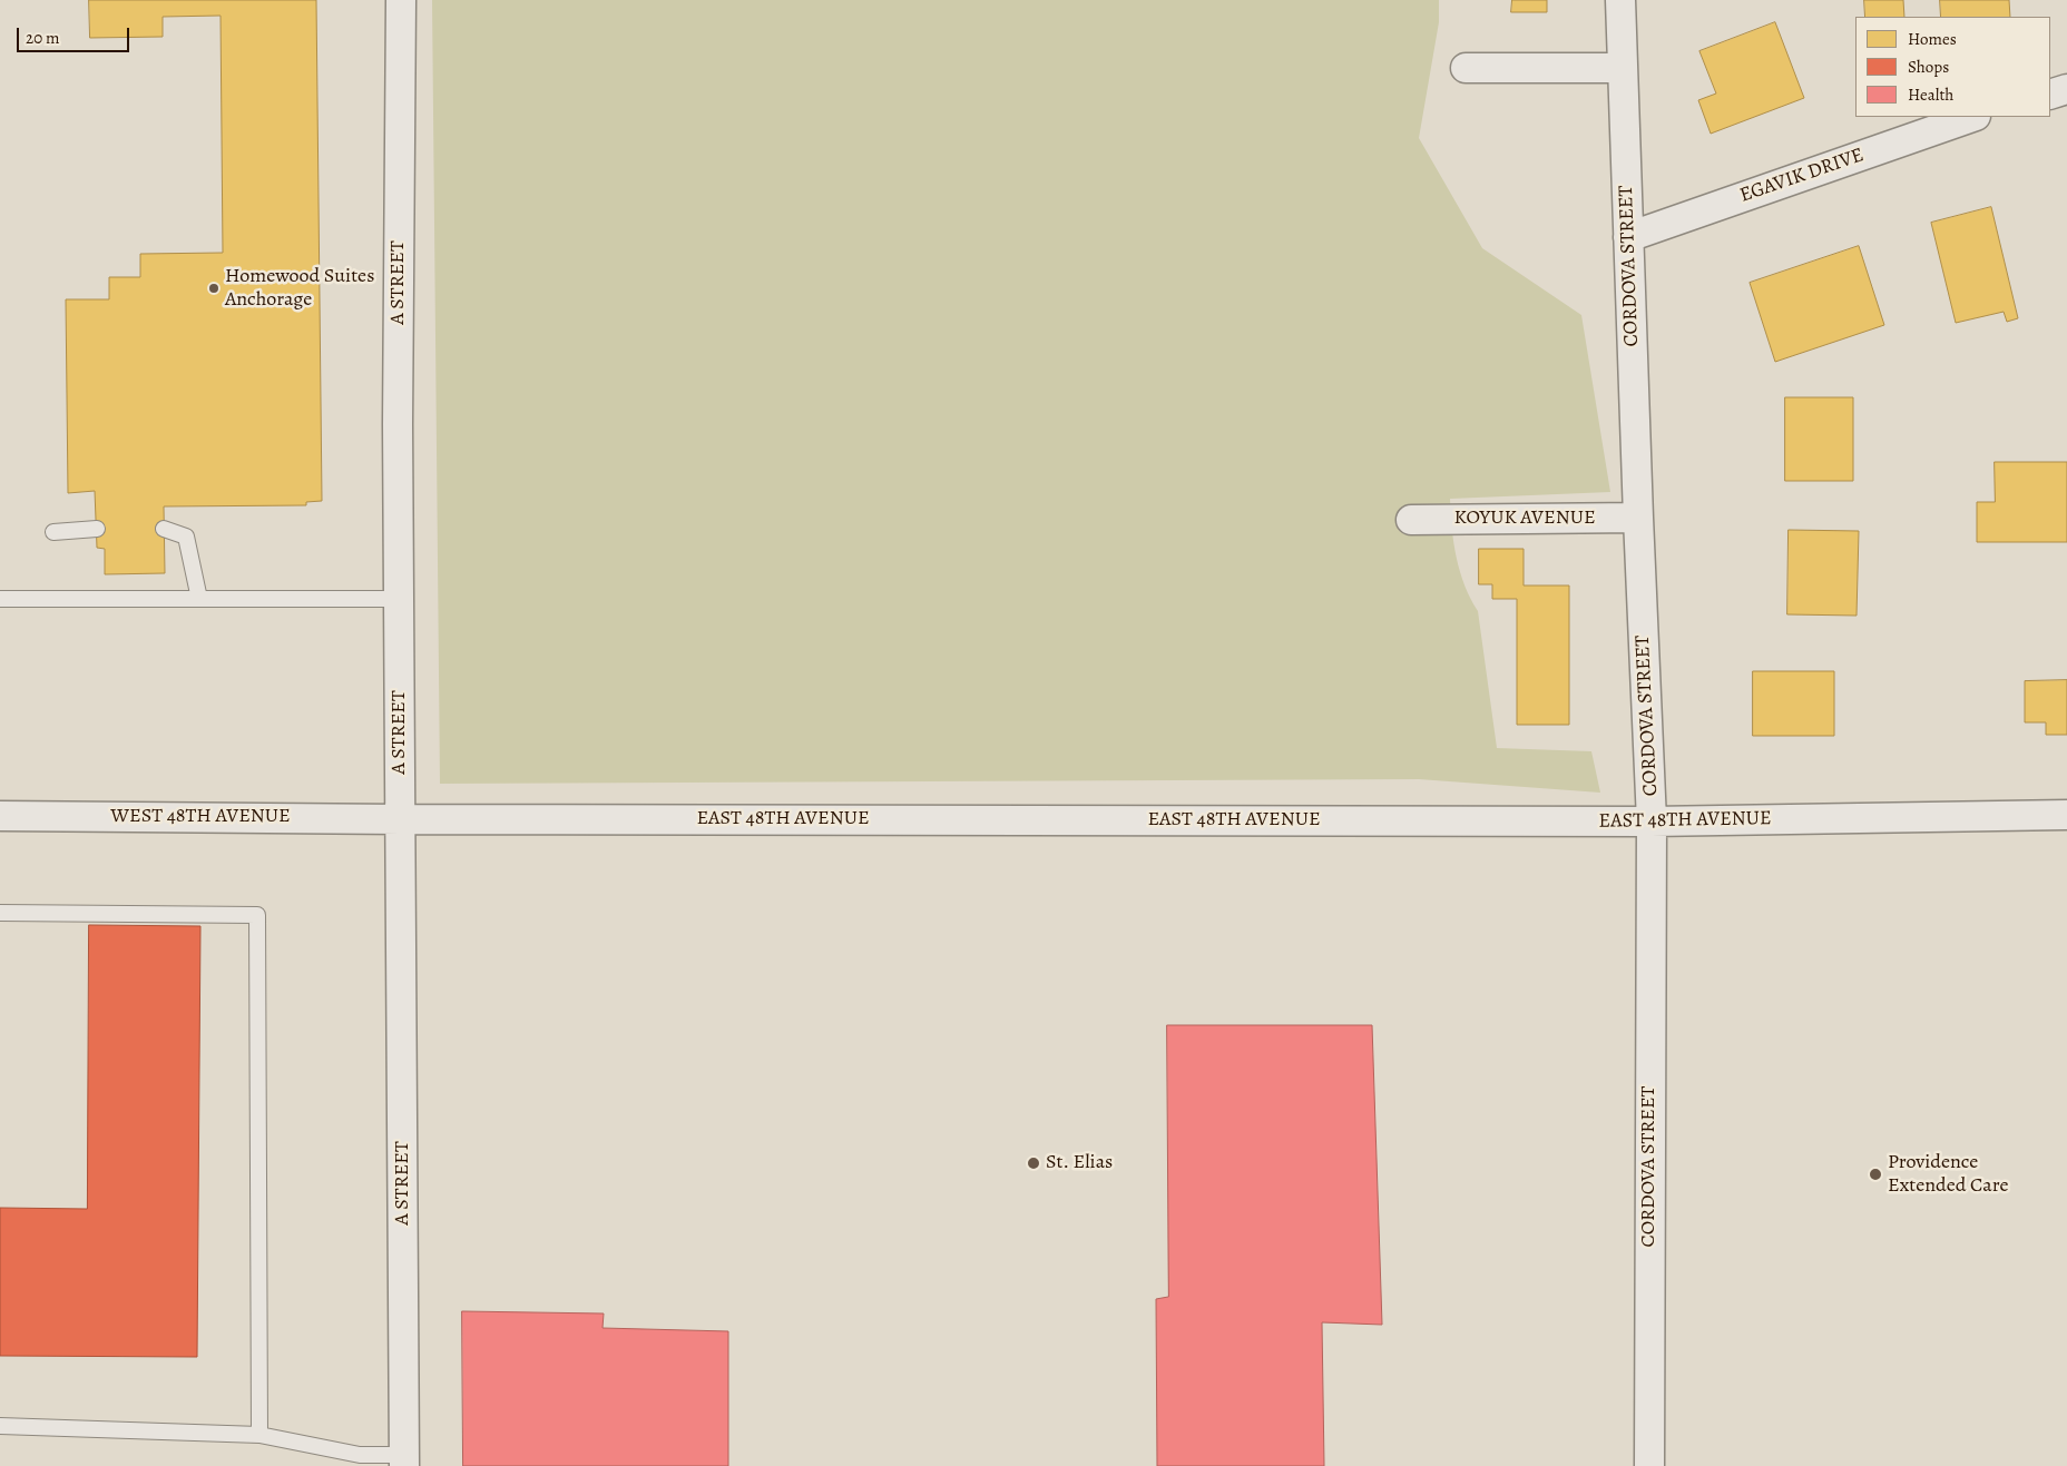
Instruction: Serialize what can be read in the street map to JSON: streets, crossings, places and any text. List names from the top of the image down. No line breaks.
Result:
{"streets":{"street":["EGAVIK DRIVE","CORDOVA STREET","A STREET","KOYUK AVENUE","WEST 48TH AVENUE","EAST 48TH AVENUE"]},"crossings":[["EGAVIK DRIVE","CORDOVA STREET"],["CORDOVA STREET","KOYUK AVENUE"],["CORDOVA STREET","EAST 48TH AVENUE"],["A STREET","WEST 48TH AVENUE"],["A STREET","EAST 48TH AVENUE"],["WEST 48TH AVENUE","EAST 48TH AVENUE"]],"places":["Homewood Suites Anchorage","St. Elias","Providence Extended Care"],"legend":["Homes","Shops","Health"],"scale_bar":"20 m"}
